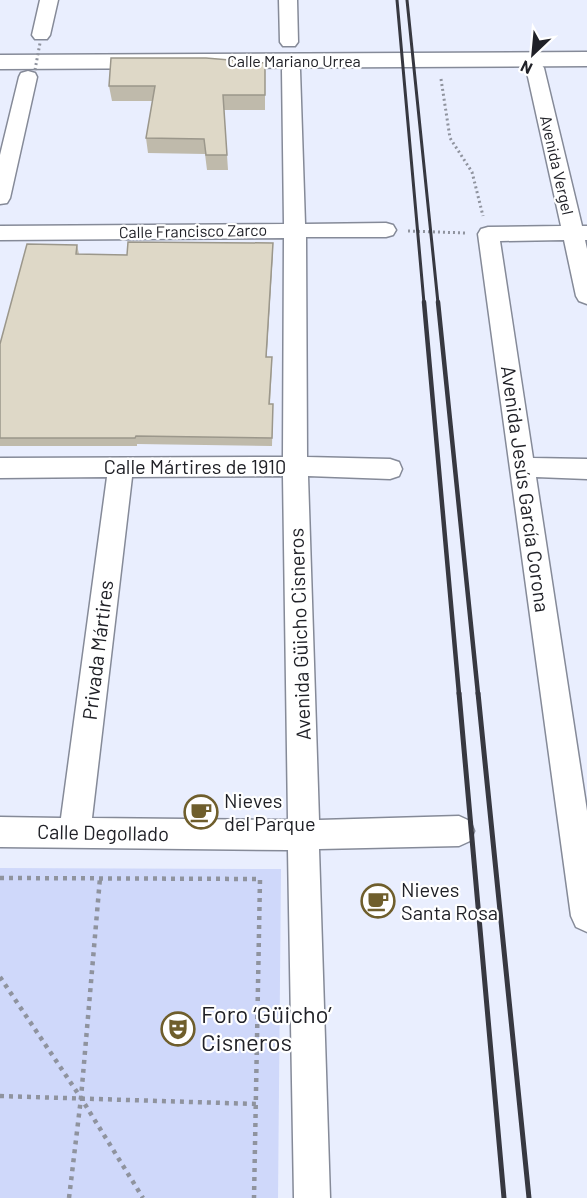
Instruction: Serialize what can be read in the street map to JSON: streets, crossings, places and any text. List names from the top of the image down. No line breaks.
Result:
{"streets":{"main road":["Calle Mariano Urrea"],"street":["Avenida Vergel","Calle Francisco Zarco","Calle Mártires de 1910","Avenida Jesús García Corona","Avenida Güicho Cisneros","Privada Mártires","Calle Degollado"]},"crossings":[["Calle Francisco Zarco","Avenida Güicho Cisneros"],["Calle Mártires de 1910","Avenida Güicho Cisneros"],["Calle Mártires de 1910","Privada Mártires"],["Avenida Güicho Cisneros","Calle Degollado"],["Privada Mártires","Calle Degollado"]],"places":{"cafe":["Nieves del Parque","Nieves Santa Rosa"],"theatre":["Foro ‘Güicho’ Cisneros"]},"north":"bottom left"}
